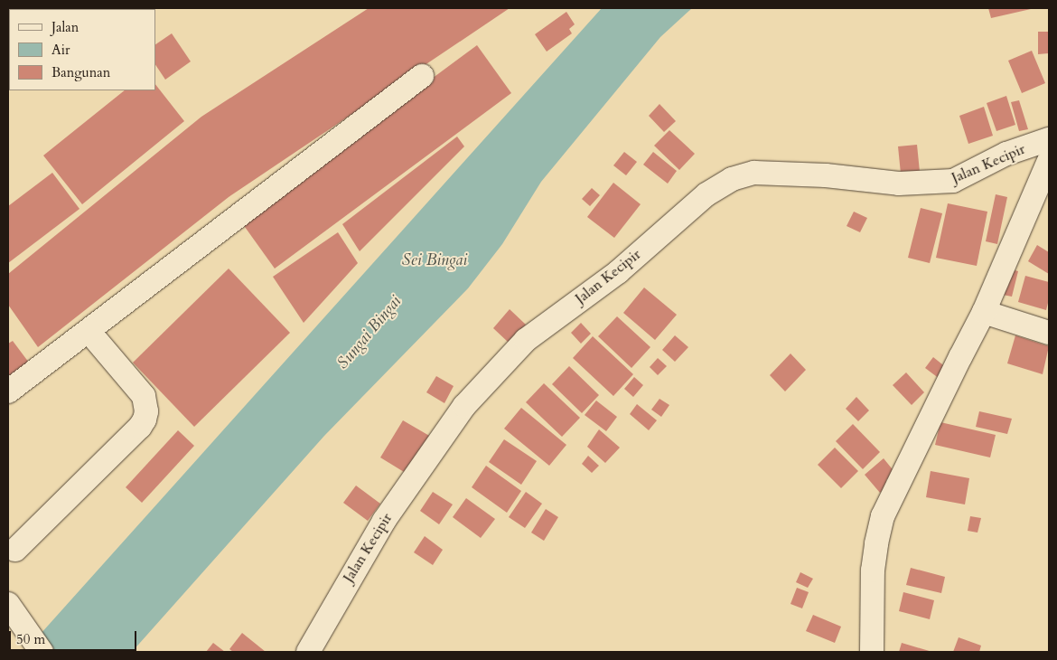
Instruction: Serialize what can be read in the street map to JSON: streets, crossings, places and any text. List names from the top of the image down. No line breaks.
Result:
{"streets":{"street":["Jalan Kecipir"]},"water":["Sei Bingai","Sungai Bingai"],"legend":["Jalan","Air","Bangunan"],"scale_bar":"50 m"}
